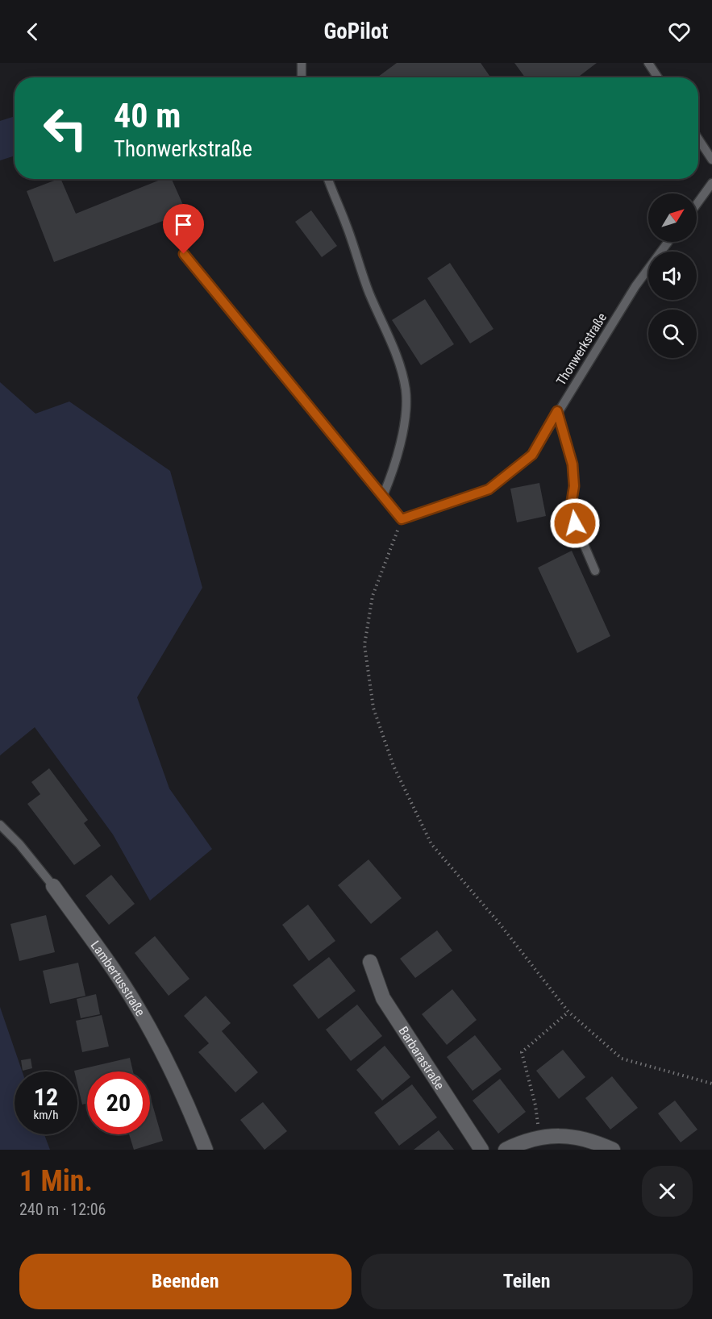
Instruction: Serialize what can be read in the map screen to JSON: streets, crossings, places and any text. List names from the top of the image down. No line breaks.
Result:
{"streets":{"street":["Lambertusstraße","Barbarastraße"],"lane":["Thonwerkstraße"]},"north":"top right","page":{"header":"GoPilot","turn":["40 m","Thonwerkstraße"],"speed":"12 km/h","limit":"20","heading":["1 Min.","240 m · 12:06"],"buttons":["Beenden","Teilen"]}}
